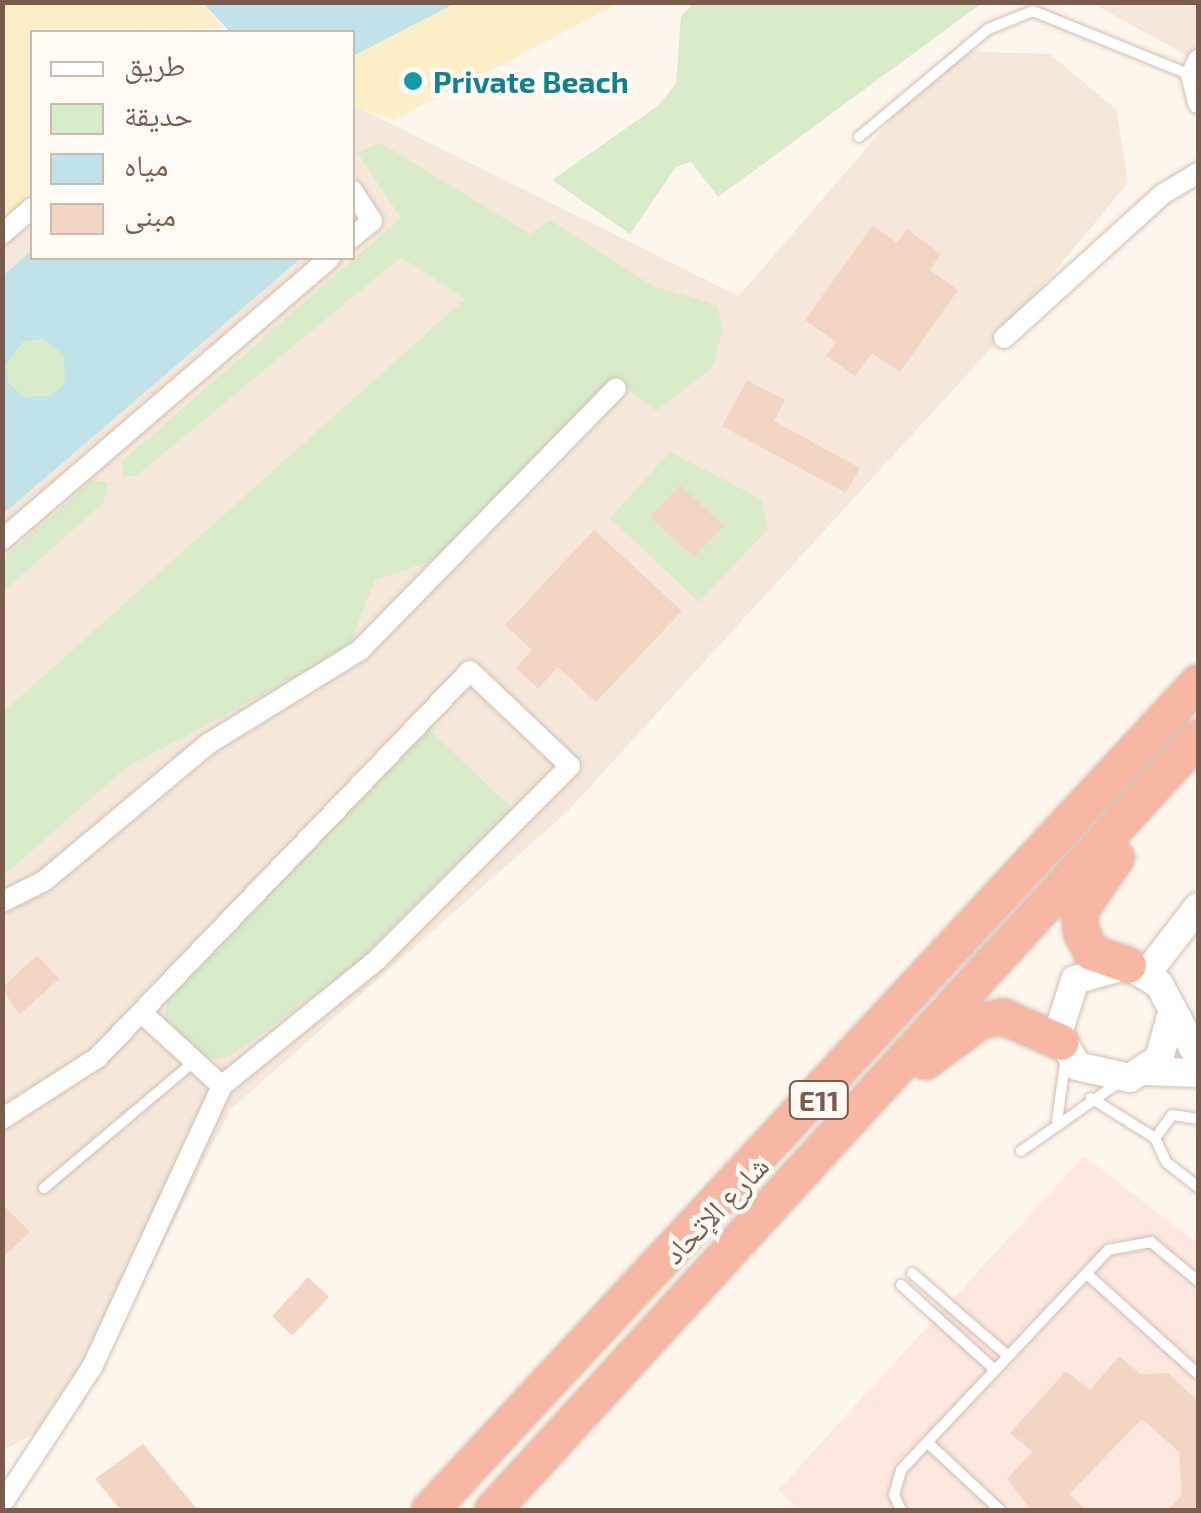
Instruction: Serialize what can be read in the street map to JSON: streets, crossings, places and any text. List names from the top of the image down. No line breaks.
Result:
{"streets":{"highway":["E11","شارع الإتحاد"]},"places":["Private Beach"],"legend":["طريق","حديقة","مياه","مبنى"]}
